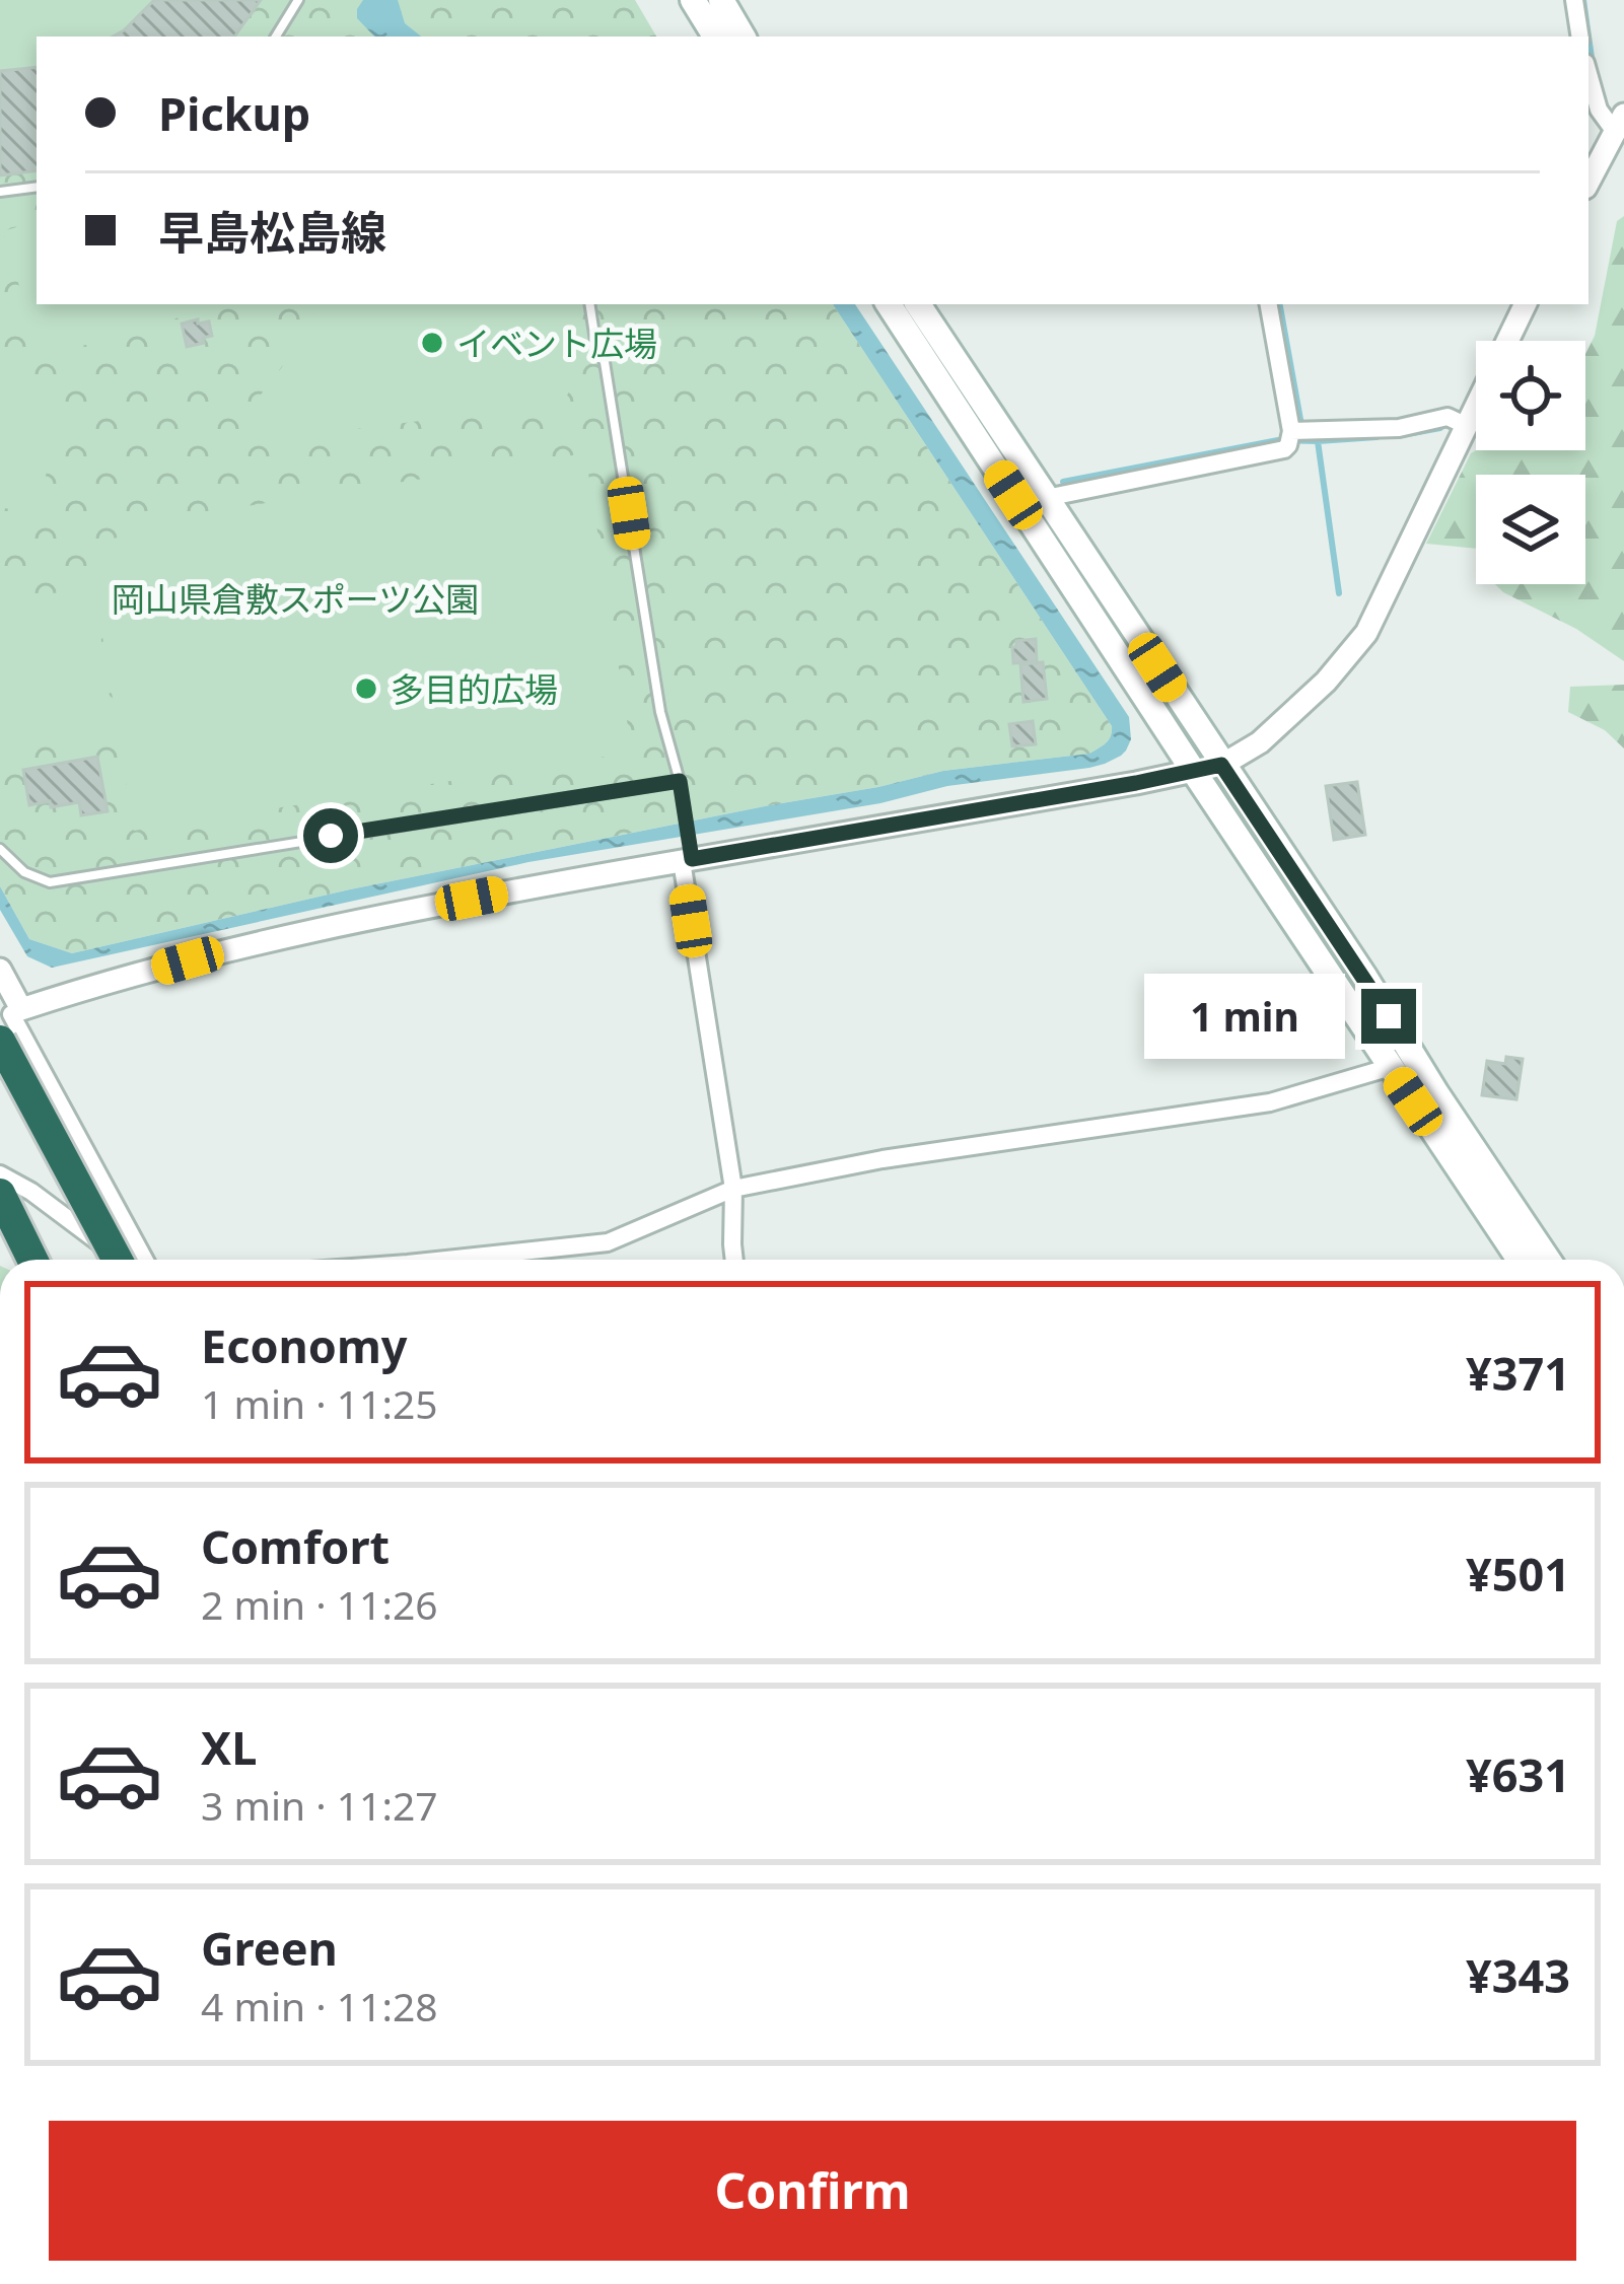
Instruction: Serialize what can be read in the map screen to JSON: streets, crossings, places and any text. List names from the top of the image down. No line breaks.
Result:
{"parks":["岡山県倉敷スポーツ公園"],"places":["イベント広場","多目的広場"],"page":{"banner":["Pickup","早島松島線"],"bubble":"1 min","list":[{"name":"Economy","note":"1 min · 11:25","value":"¥371"},{"name":"Comfort","note":"2 min · 11:26","value":"¥501"},{"name":"XL","note":"3 min · 11:27","value":"¥631"},{"name":"Green","note":"4 min · 11:28","value":"¥343"}],"buttons":"Confirm"}}
